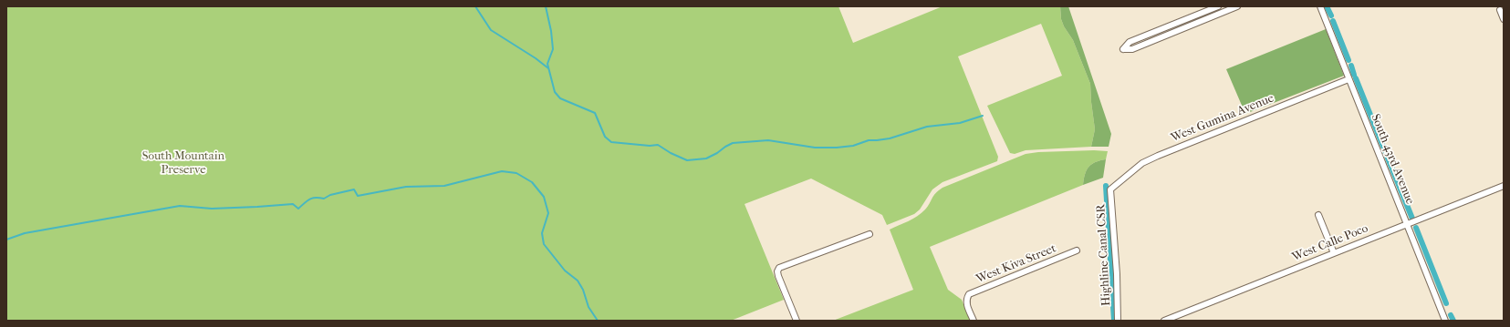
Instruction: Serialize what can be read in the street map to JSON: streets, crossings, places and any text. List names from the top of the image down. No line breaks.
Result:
{"streets":{"street":["West Gumina Avenue","South 43rd Avenue","West Calle Poco","Highline Canal CSR","West Kiva Street"]},"crossings":[["West Gumina Avenue","South 43rd Avenue"],["West Gumina Avenue","Highline Canal CSR"],["South 43rd Avenue","West Calle Poco"]],"parks":["South Mountain Preserve"]}
